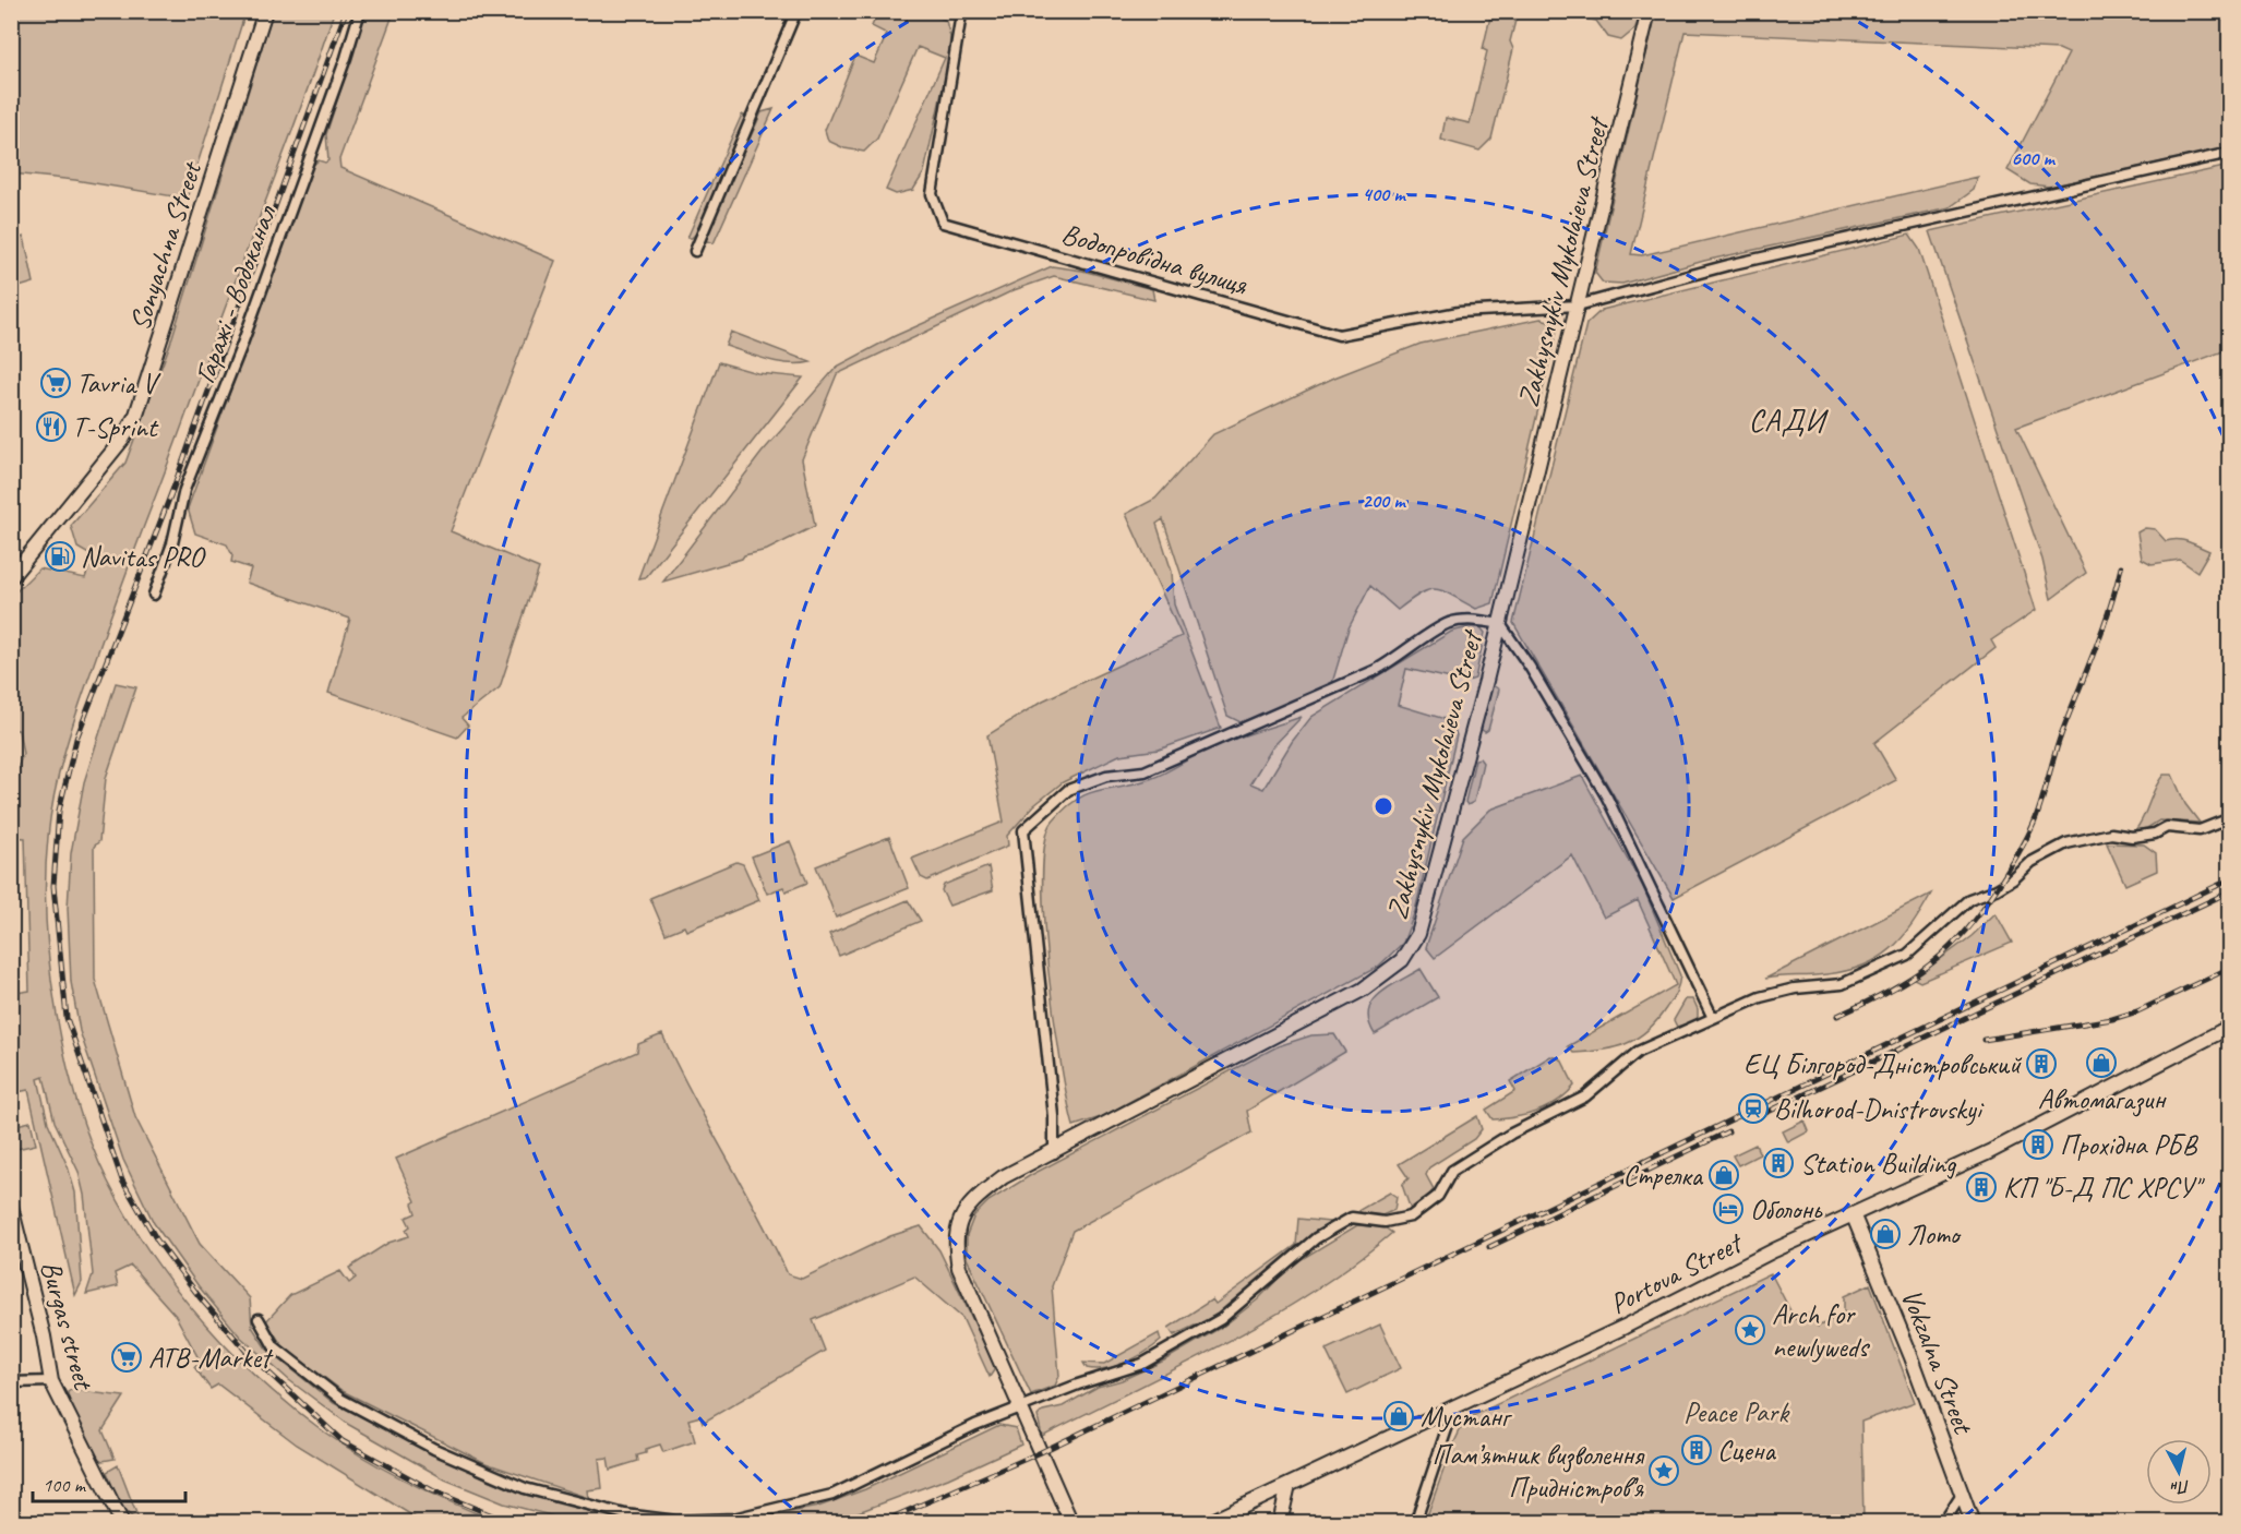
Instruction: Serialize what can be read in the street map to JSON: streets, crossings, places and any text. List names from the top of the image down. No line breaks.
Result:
{"streets":{"street":["Sonyachna Street","Водопровідна вулиця","Zakhysnykiv Mykolaieva Street","Гаражі - Водоканал","Portova Street","Burgas street","Vokzalna Street"]},"crossings":[["Водопровідна вулиця","Zakhysnykiv Mykolaieva Street"],["Portova Street","Vokzalna Street"]],"districts":["САДИ"],"parks":["Peace Park"],"places":{"supermarket":["Tavria V","ATB-Market"],"restaurant":["T-Sprint"],"fuel station":["Navitas PRO"],"shop":["Автомагазин","Стрелка","Лото","Мустанг"],"building":["ЕЦ Білгород-Дністровський","Прохідна РБВ","Station Building","КП \"Б-Д ПС ХРСУ\"","Сцена"],"station":["Bilhorod-Dnistrovskyi"],"hotel":["Оболонь"],"place":["Arch for newlyweds","Пам’ятник визволення Придністров’я"]},"scale_bar":"100 m","north":"bottom","rings":["600 m","400 m","200 m"]}
